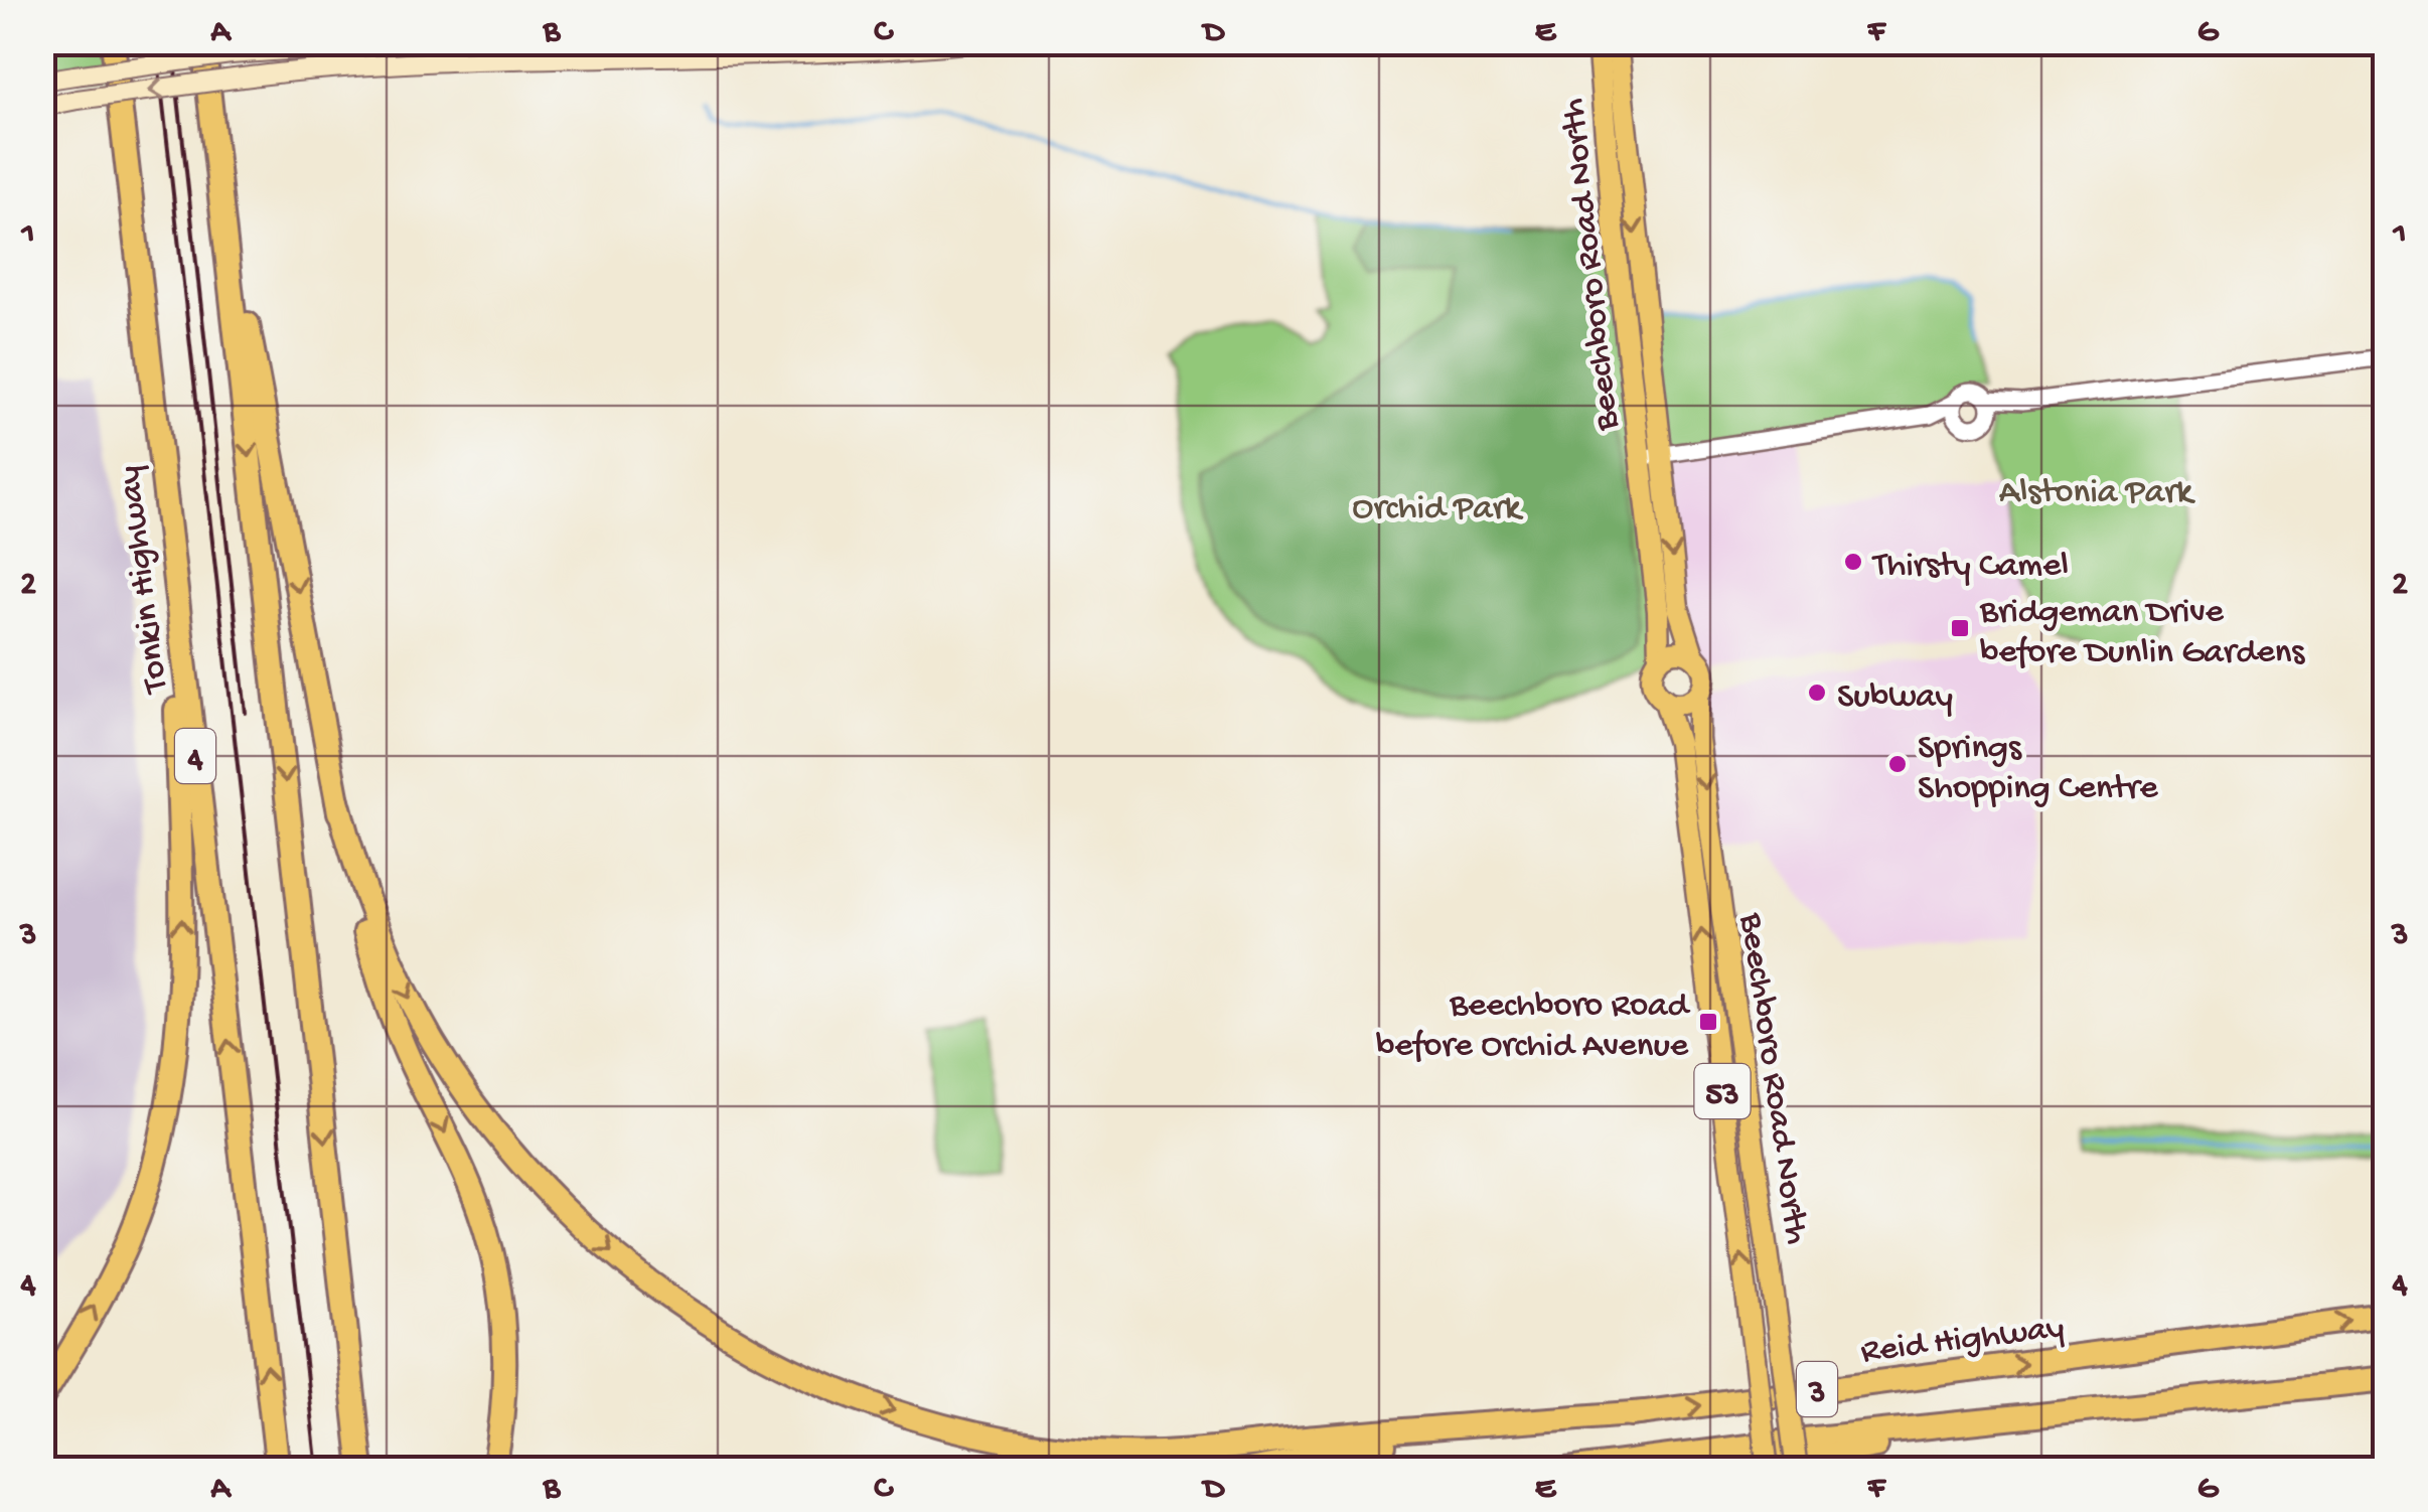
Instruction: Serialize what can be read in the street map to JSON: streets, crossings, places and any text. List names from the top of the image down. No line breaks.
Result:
{"streets":{"highway":["Tonkin Highway","4","Reid Highway","3"],"main road":["Beechboro Road North","53"]},"crossings":[["Beechboro Road North","53"]],"parks":["Alstonia Park","Orchid Park"],"places":{"other":["Thirsty Camel","Subway","Springs Shopping Centre"],"transit":["Bridgeman Drive before Dunlin Gardens","Beechboro Road before Orchid Avenue"]},"grid":{"columns":["A","B","C","D","E","F","G"],"rows":["1","2","3","4"]}}
